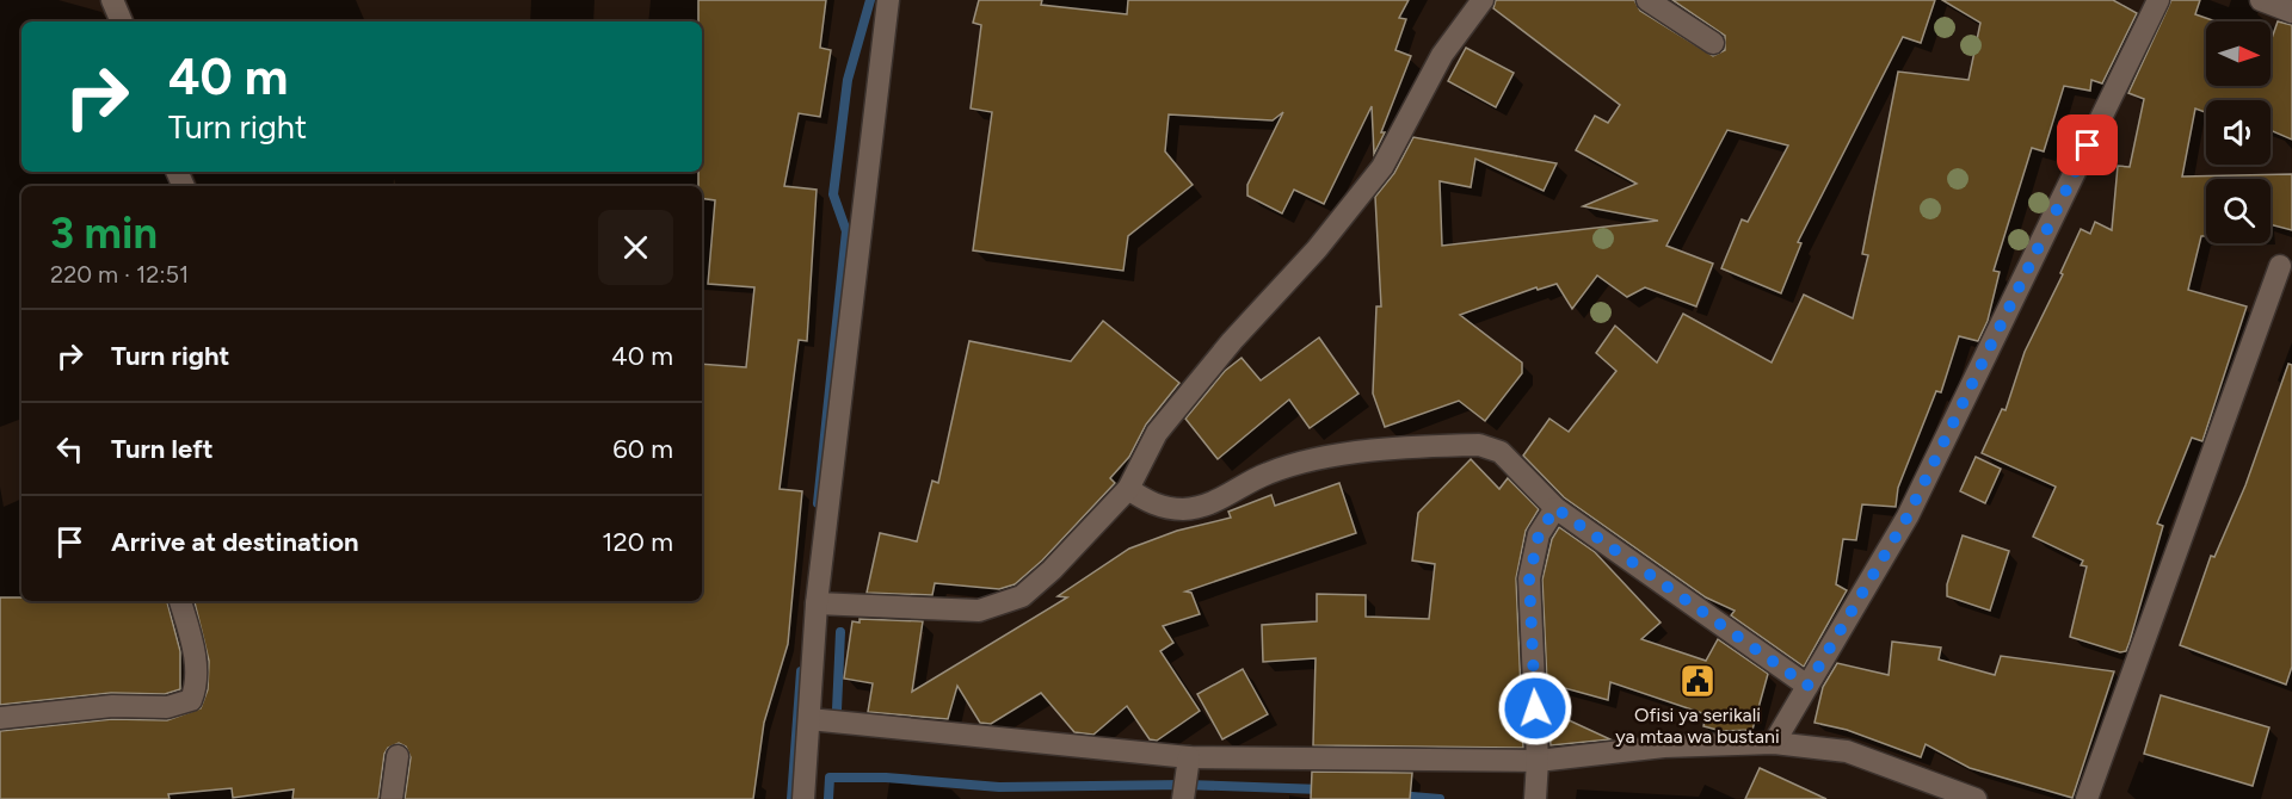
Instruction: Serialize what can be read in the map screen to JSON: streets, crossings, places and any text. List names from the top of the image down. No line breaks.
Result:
{"places":{"public building":["Ofisi ya serikali ya mtaa wa bustani"]},"north":"right","page":{"turn":["40 m","Turn right"],"heading":["3 min","220 m · 12:51"],"list":[{"name":"Turn right","value":"40 m"},{"name":"Turn left","value":"60 m"},{"name":"Arrive at destination","value":"120 m"}]}}
